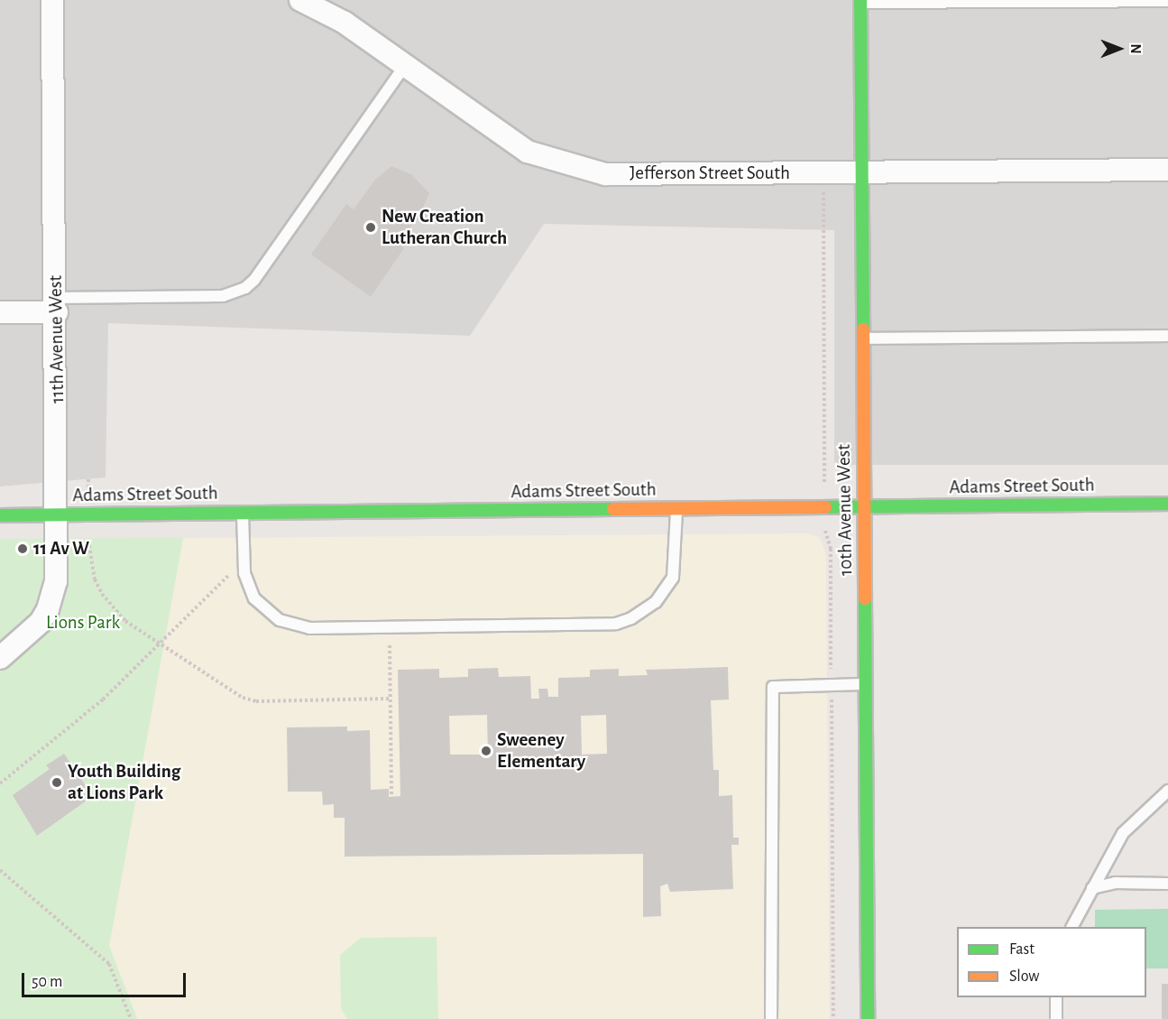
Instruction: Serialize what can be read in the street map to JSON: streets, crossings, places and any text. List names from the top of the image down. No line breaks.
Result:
{"streets":{"street":["Jefferson Street South","11th Avenue West","Adams Street South","10th Avenue West"]},"crossings":[["Jefferson Street South","10th Avenue West"],["11th Avenue West","Adams Street South"],["Adams Street South","10th Avenue West"]],"parks":["Lions Park"],"places":["New Creation Lutheran Church","11 Av W","Sweeney Elementary","Youth Building at Lions Park"],"legend":["Fast","Slow"],"scale_bar":"50 m","north":"right"}
